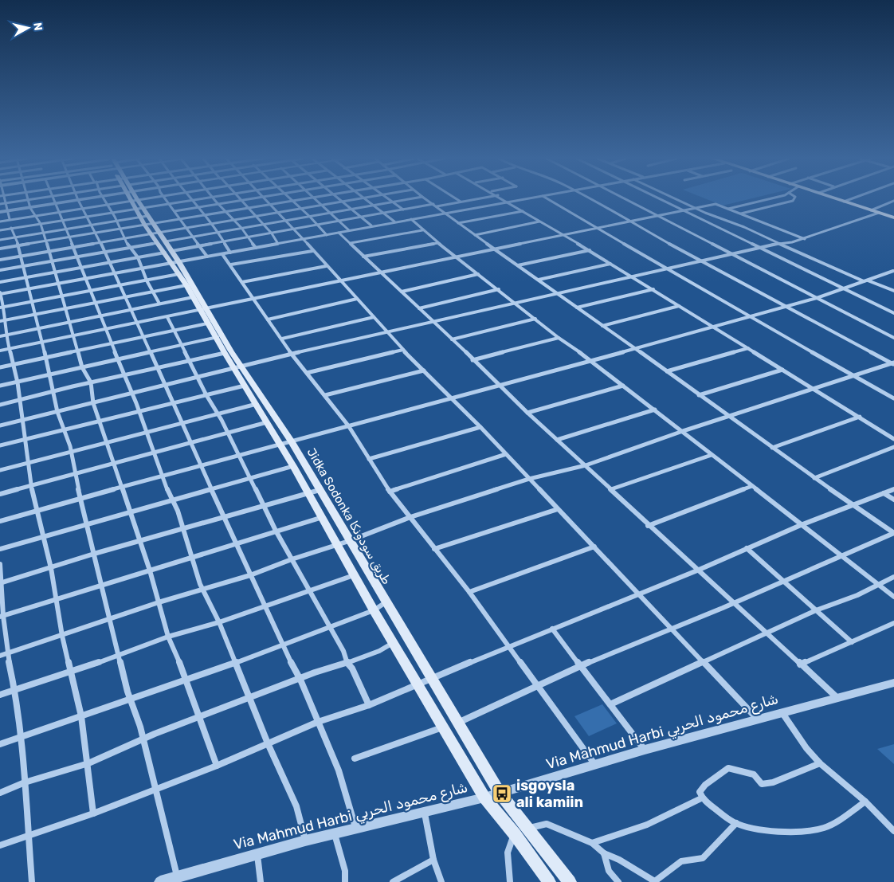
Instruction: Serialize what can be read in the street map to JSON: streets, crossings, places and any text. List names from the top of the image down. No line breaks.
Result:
{"streets":{"main road":["Jidka Sodonka طريق سودونكا"],"street":["Via Mahmud Harbi شارع محمود الحربي"]},"crossings":[["Jidka Sodonka طريق سودونكا","Via Mahmud Harbi شارع محمود الحربي"]],"places":{"bus stop":["isgoysla ali kamiin"]},"north":"right"}
